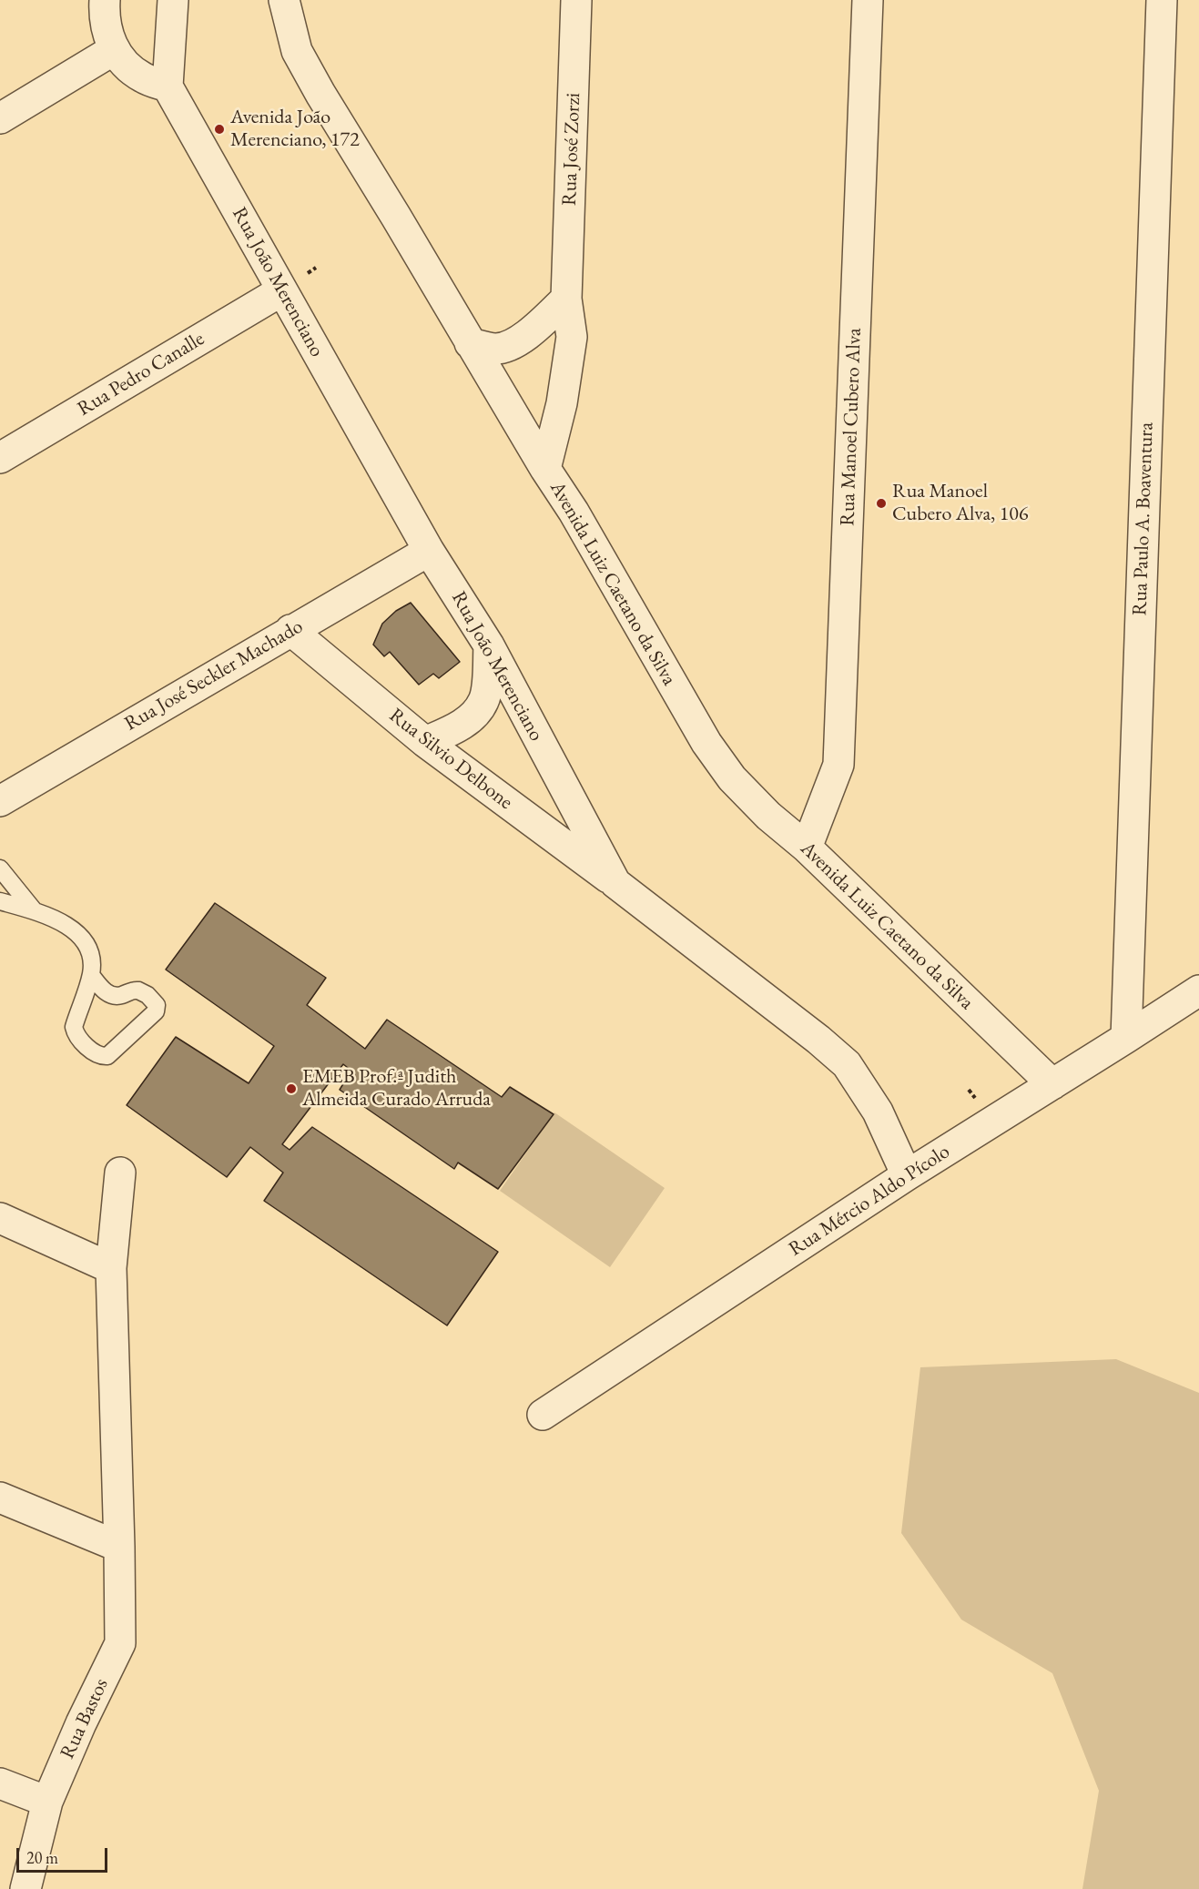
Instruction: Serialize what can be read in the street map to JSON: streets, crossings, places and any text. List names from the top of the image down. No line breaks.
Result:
{"streets":{"street":["Rua José Zorzi","Rua João Merenciano","Rua Pedro Canalle","Rua Manoel Cubero Alva","Rua Paulo A. Boaventura","Avenida Luiz Caetano da Silva","Rua José Seckler Machado","Rua Silvio Delbone","Rua Mércio Aldo Pícolo","Rua Bastos"]},"crossings":[["Rua José Zorzi","Avenida Luiz Caetano da Silva"],["Rua João Merenciano","Rua Pedro Canalle"],["Rua João Merenciano","Rua José Seckler Machado"],["Rua João Merenciano","Rua Silvio Delbone"],["Rua João Merenciano","Rua Mércio Aldo Pícolo"],["Rua Manoel Cubero Alva","Avenida Luiz Caetano da Silva"],["Rua Paulo A. Boaventura","Rua Mércio Aldo Pícolo"],["Avenida Luiz Caetano da Silva","Rua Mércio Aldo Pícolo"],["Rua José Seckler Machado","Rua Silvio Delbone"]],"places":["Avenida João Merenciano, 172","Rua Manoel Cubero Alva, 106","EMEB Prof.ª Judith Almeida Curado Arruda"],"scale_bar":"20 m"}
